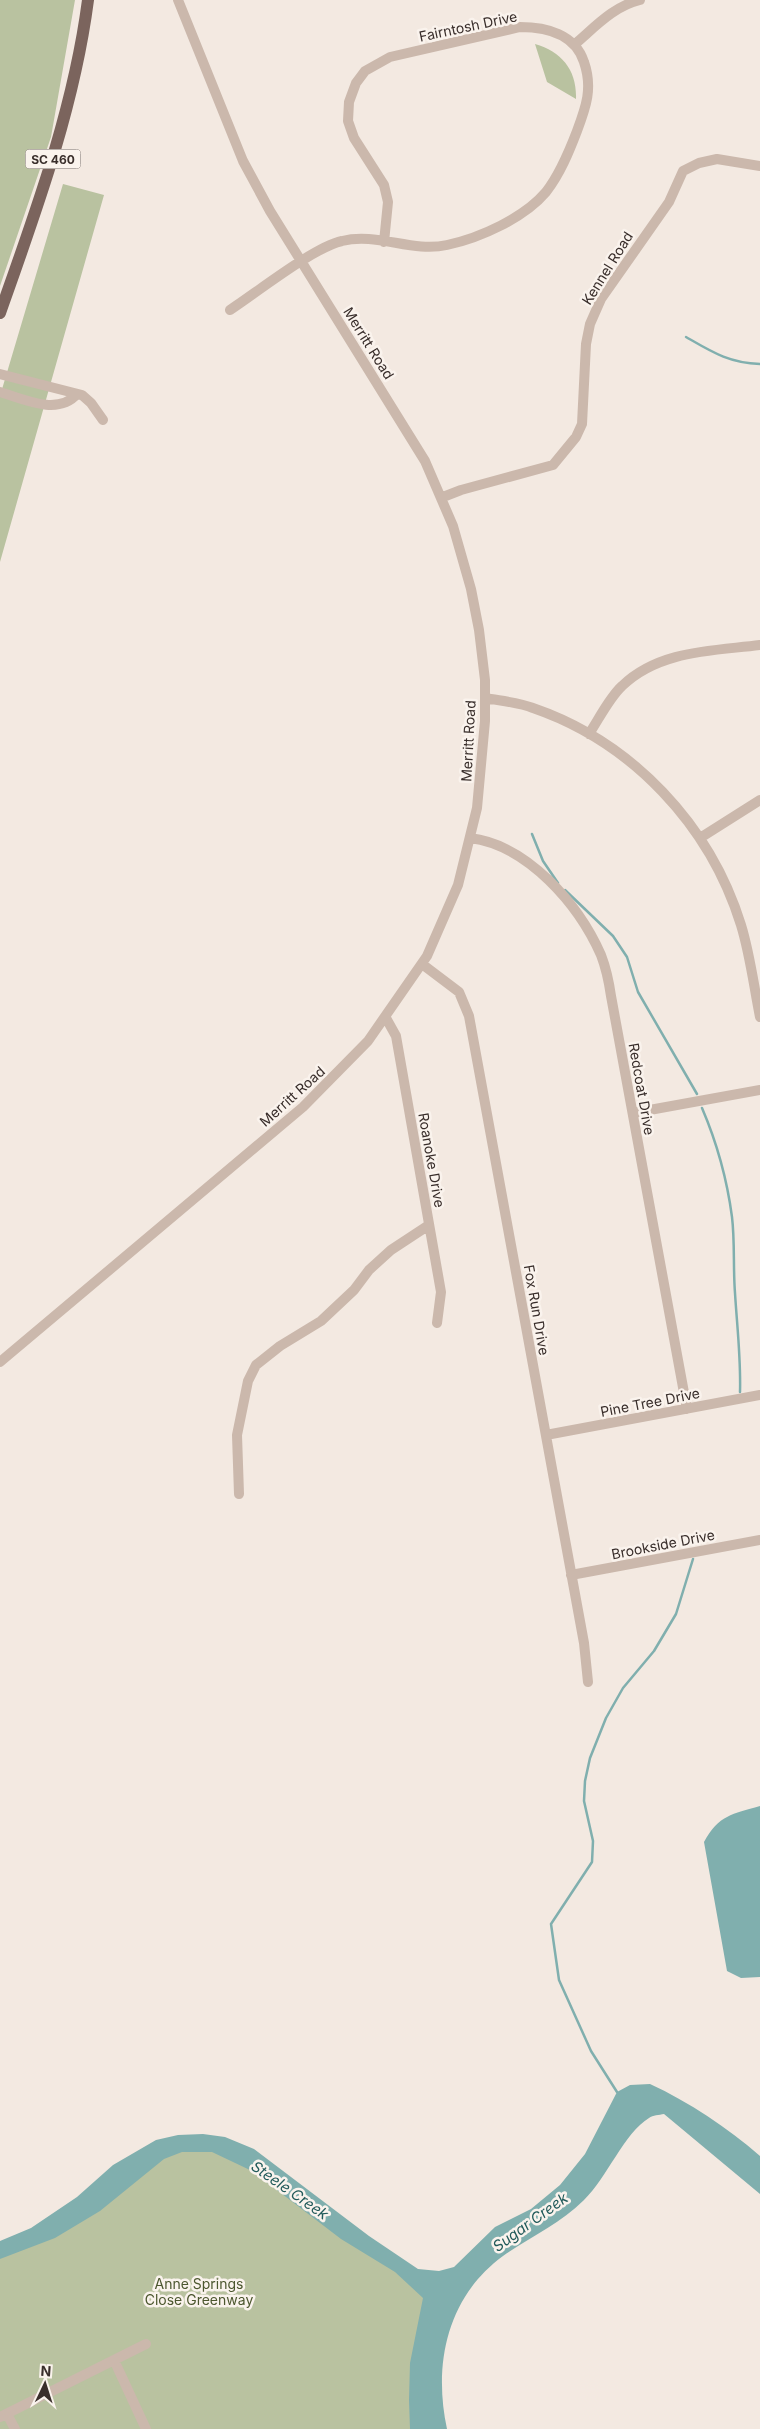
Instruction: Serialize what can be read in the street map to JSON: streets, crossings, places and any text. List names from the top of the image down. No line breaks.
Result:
{"streets":{"main road":["SC 460"],"street":["Fairntosh Drive","Kennel Road","Merritt Road","Redcoat Drive","Roanoke Drive","Fox Run Drive","Pine Tree Drive","Brookside Drive"]},"crossings":[["Kennel Road","Merritt Road"],["Merritt Road","Redcoat Drive"],["Merritt Road","Roanoke Drive"],["Merritt Road","Fox Run Drive"],["Redcoat Drive","Pine Tree Drive"],["Fox Run Drive","Pine Tree Drive"],["Fox Run Drive","Brookside Drive"]],"water":["Steele Creek","Sugar Creek"],"parks":["Anne Springs Close Greenway"],"north":"top"}
